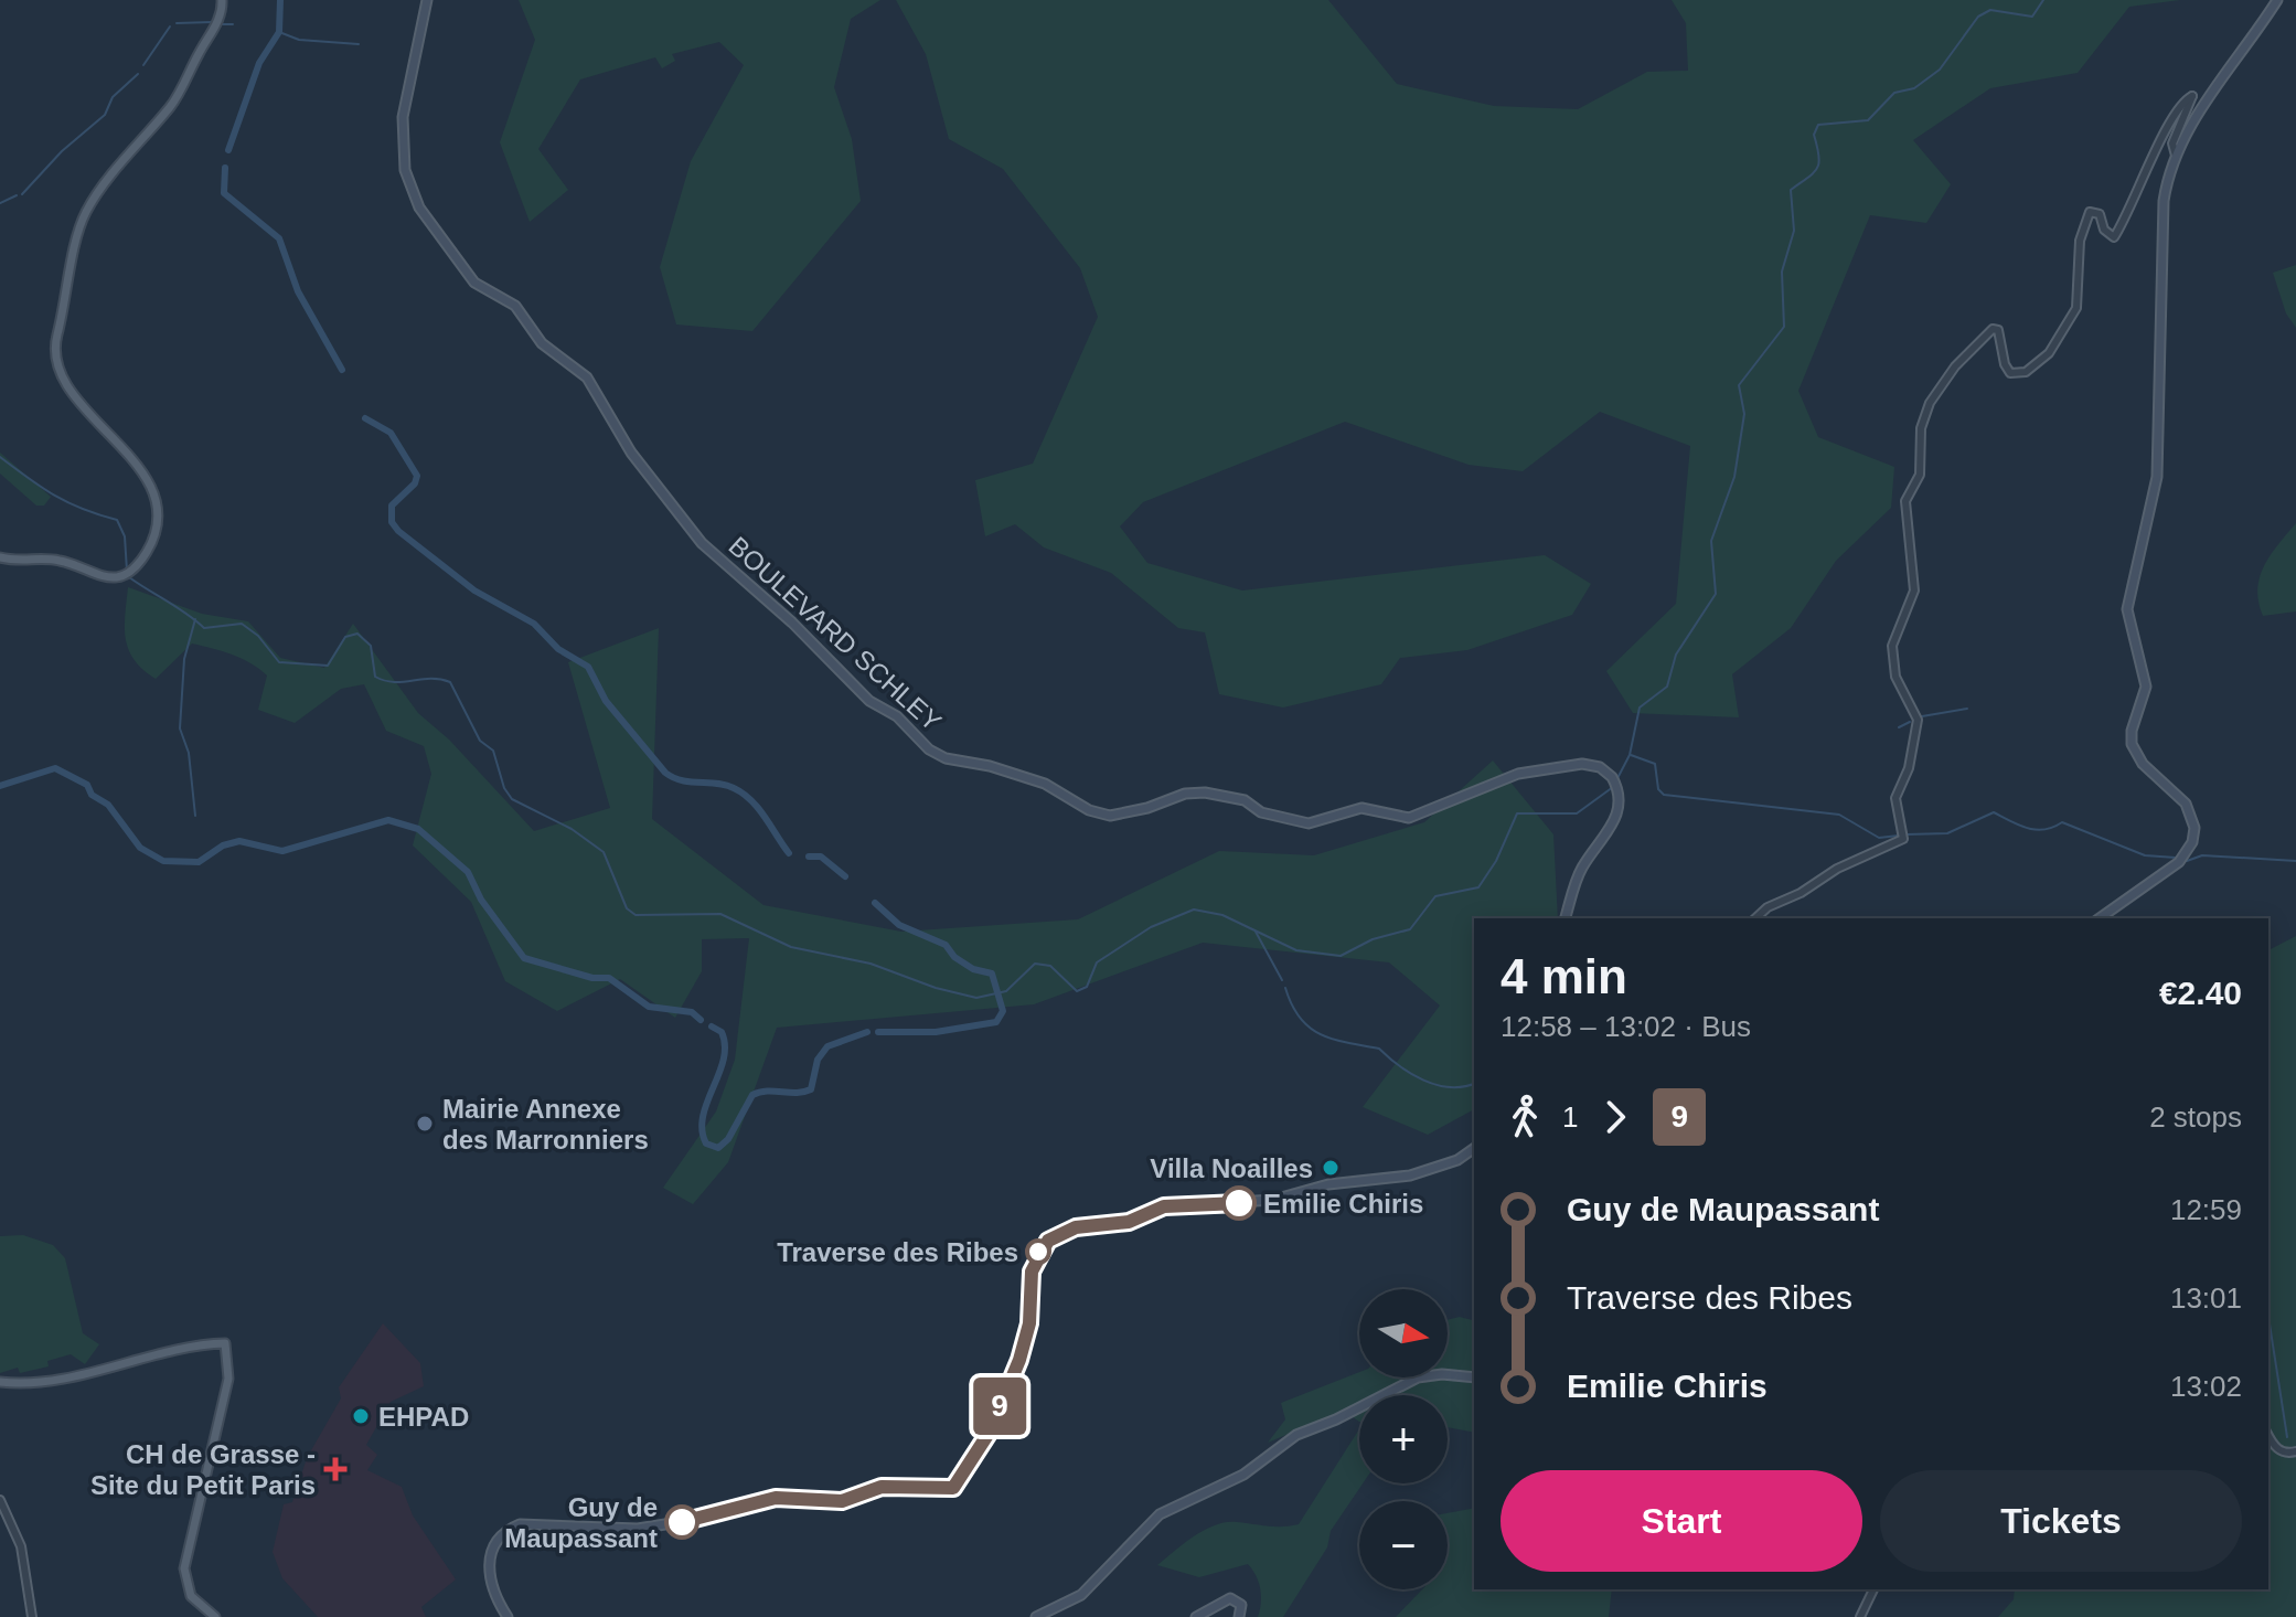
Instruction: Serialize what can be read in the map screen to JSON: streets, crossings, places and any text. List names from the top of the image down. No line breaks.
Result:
{"streets":{"main road":["BOULEVARD SCHLEY"]},"places":{"other":["Mairie Annexe des Marronniers","Villa Noailles","Emilie Chiris","Traverse des Ribes","EHPAD","Guy de Maupassant"],"health":["CH de Grasse - Site du Petit Paris"]},"lines":["bus line 9"],"north":"right","page":{"on_map":"9","heading":["4 min","12:58 – 13:02 · Bus","€2.40"],"legs":["1","9","2 stops"],"list":[{"name":"Guy de Maupassant","value":"12:59"},{"name":"Traverse des Ribes","value":"13:01"},{"name":"Emilie Chiris","value":"13:02"}],"map_buttons":["+","−"],"buttons":["Start","Tickets"]}}
